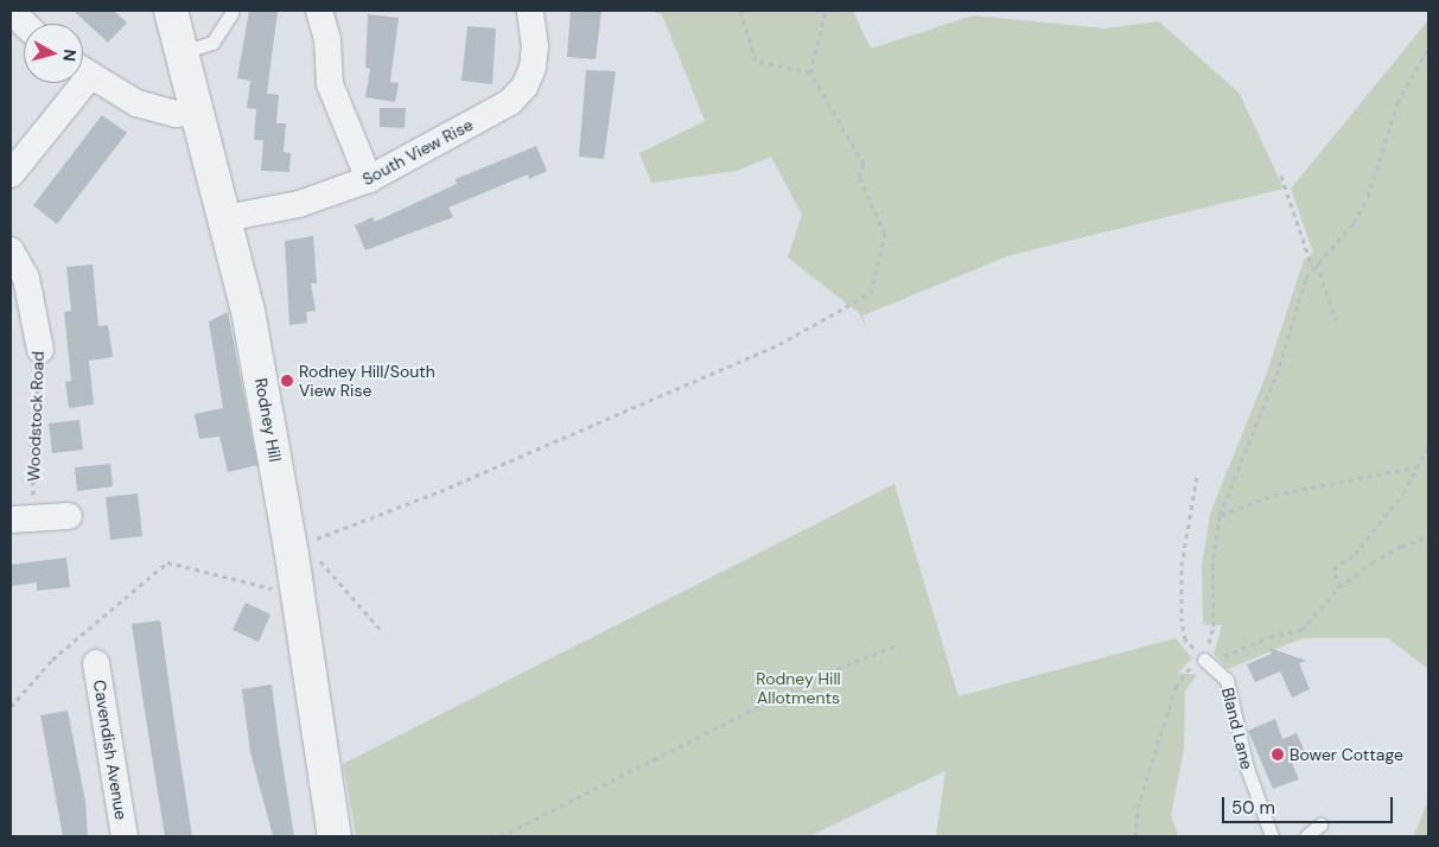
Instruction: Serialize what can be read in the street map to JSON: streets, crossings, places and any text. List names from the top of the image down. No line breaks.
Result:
{"streets":{"street":["South View Rise","Woodstock Road","Rodney Hill","Cavendish Avenue"],"lane":["Bland Lane"]},"crossings":[["South View Rise","Rodney Hill"]],"parks":["Rodney Hill Allotments"],"places":["Rodney Hill/South View Rise","Bower Cottage"],"scale_bar":"50 m","north":"right"}
